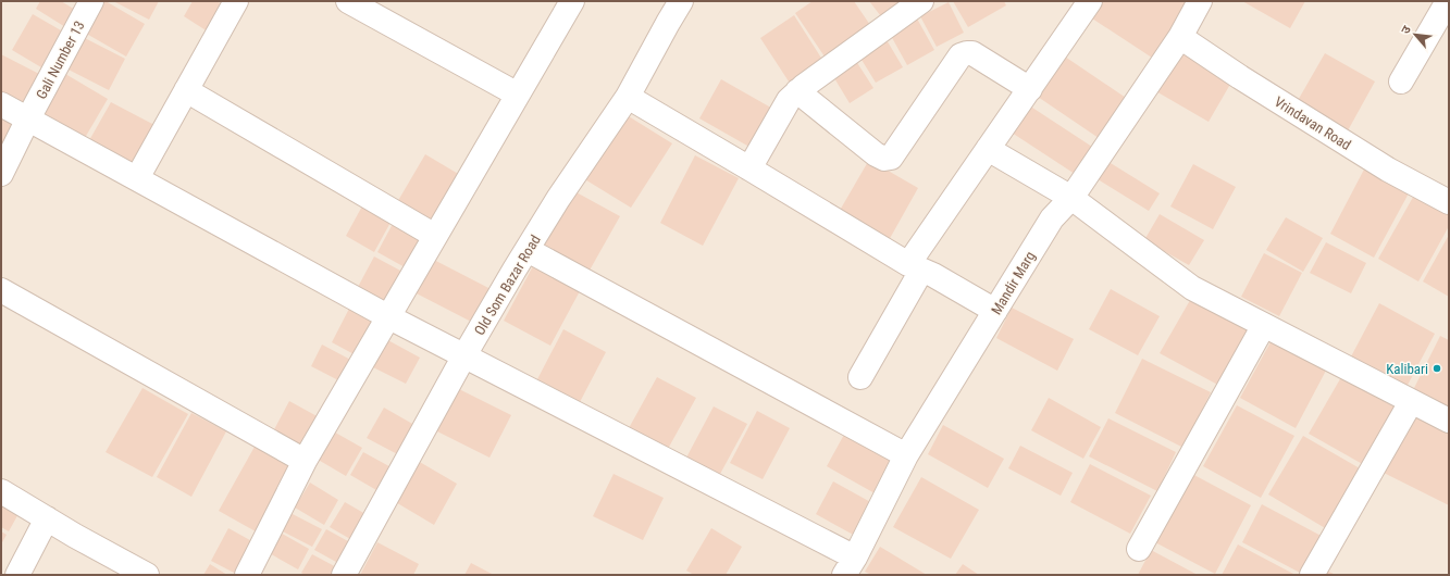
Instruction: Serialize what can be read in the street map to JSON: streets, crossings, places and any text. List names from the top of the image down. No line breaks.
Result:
{"streets":{"street":["Gali Number 13","Vrindavan Road","Mandir Marg","Old Som Bazar Road"]},"crossings":[["Vrindavan Road","Mandir Marg"]],"places":["Kalibari"],"north":"top left"}
